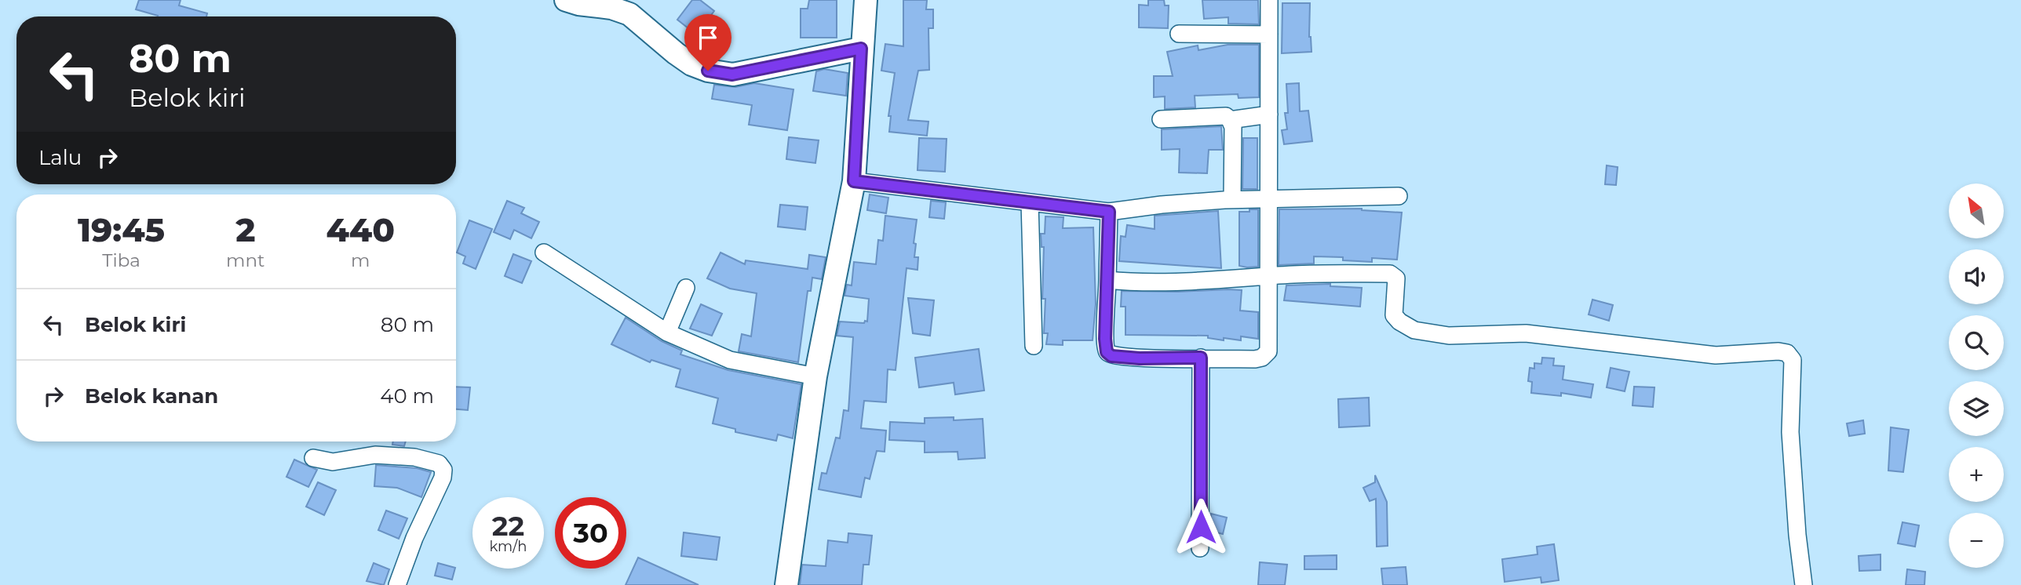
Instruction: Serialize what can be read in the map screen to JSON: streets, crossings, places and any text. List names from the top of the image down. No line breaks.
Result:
{"north":"top left","page":{"turn":["80 m","Belok kiri"],"then":"Lalu","map_buttons":["+","−"],"eta":["19:45","Tiba","2","mnt","440","m"],"list":[{"name":"Belok kiri","value":"80 m"},{"name":"Belok kanan","value":"40 m"}],"speed":"22 km/h","limit":"30"}}
